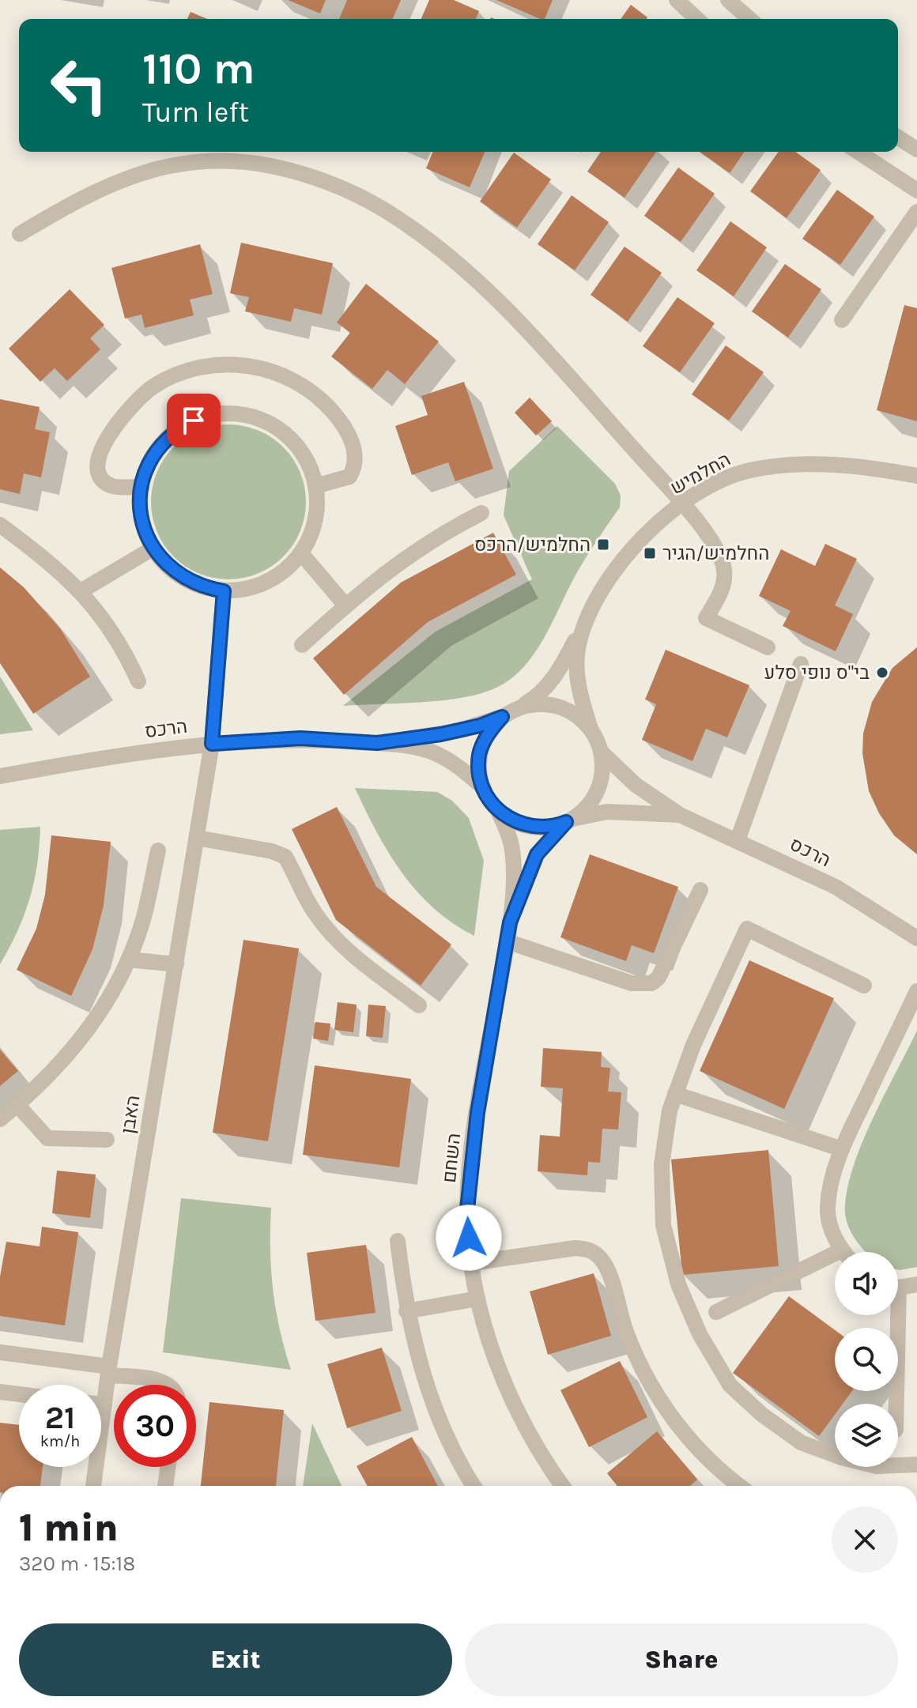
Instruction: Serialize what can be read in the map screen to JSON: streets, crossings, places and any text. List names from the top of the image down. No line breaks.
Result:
{"streets":{"street":["החלמיש","הרכס","האבן","השחם"]},"crossings":[["החלמיש","הרכס"],["החלמיש","השחם"],["הרכס","האבן"],["הרכס","השחם"]],"places":{"transit":["החלמיש/הרכס","החלמיש/הגיר"],"other":["בי\"ס נופי סלע"]},"page":{"turn":["110 m","Turn left"],"speed":"21 km/h","limit":"30","heading":["1 min","320 m · 15:18"],"buttons":["Exit","Share"]}}
